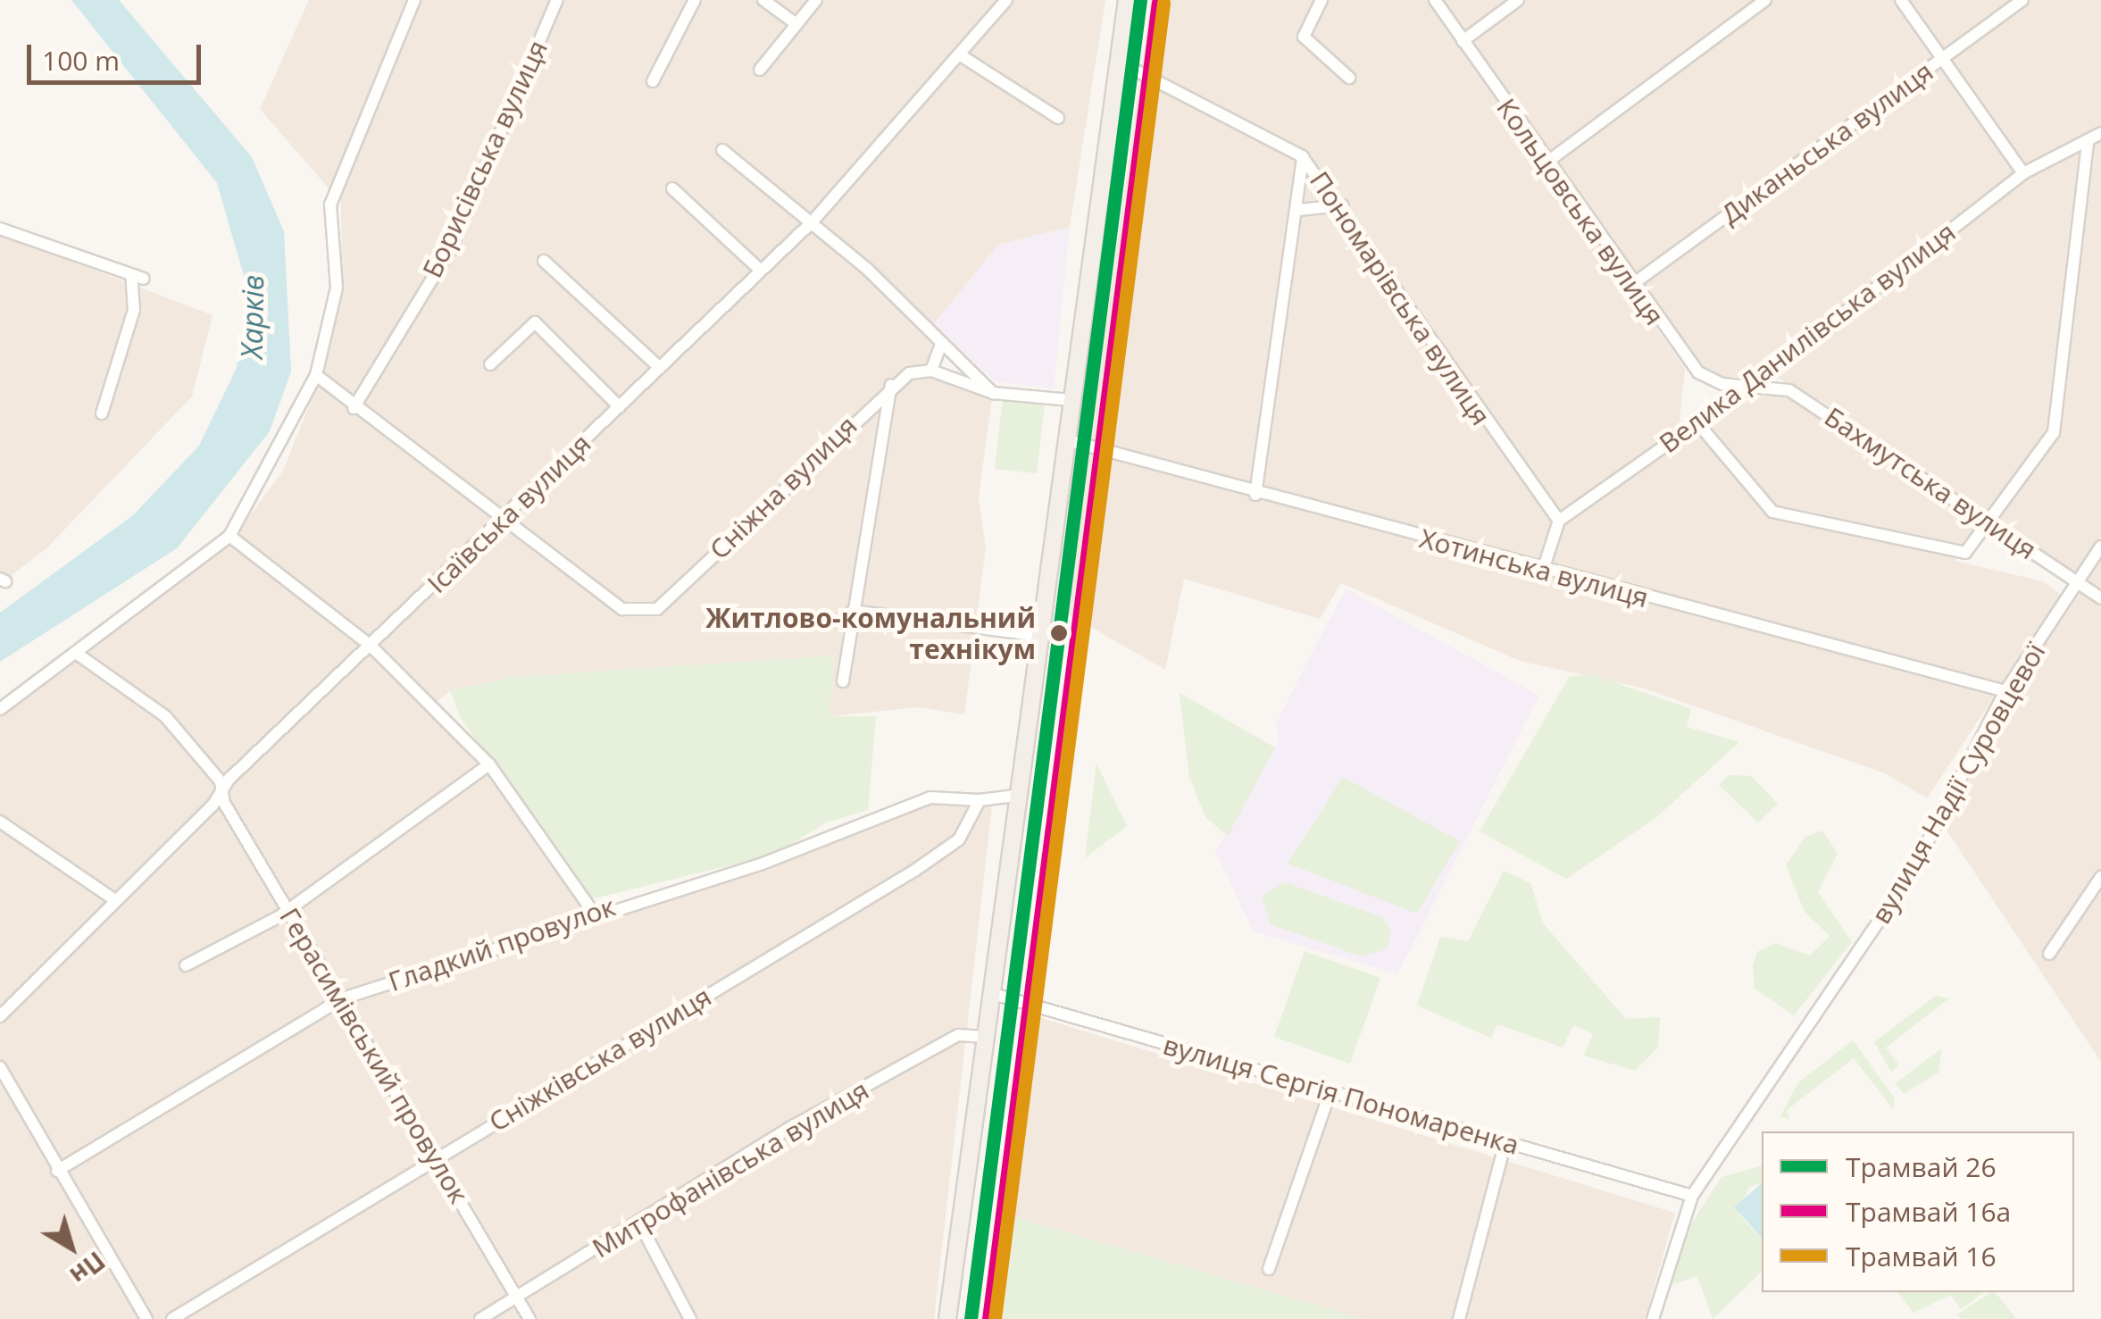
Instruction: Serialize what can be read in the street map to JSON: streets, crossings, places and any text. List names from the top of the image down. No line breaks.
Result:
{"streets":{"street":["Диканьська вулиця","Борисівська вулиця","Кольцовська вулиця","Пономарівська вулиця","Велика Данилівська вулиця","Бахмутська вулиця","Сніжна вулиця","Ісаївська вулиця","Хотинська вулиця","вулиця Надії Суровцевої","Гладкий провулок","Герасимівський провулок","Сніжківська вулиця","вулиця Сергія Пономаренка","Митрофанівська вулиця"]},"crossings":[["Диканьська вулиця","Кольцовська вулиця"],["Кольцовська вулиця","Велика Данилівська вулиця"],["Кольцовська вулиця","Бахмутська вулиця"],["Пономарівська вулиця","Велика Данилівська вулиця"],["Велика Данилівська вулиця","Бахмутська вулиця"],["Бахмутська вулиця","вулиця Надії Суровцевої"],["Сніжна вулиця","Ісаївська вулиця"],["Ісаївська вулиця","Герасимівський провулок"],["Хотинська вулиця","вулиця Надії Суровцевої"],["вулиця Надії Суровцевої","вулиця Сергія Пономаренка"],["Гладкий провулок","Герасимівський провулок"],["Гладкий провулок","Сніжківська вулиця"],["Герасимівський провулок","Сніжківська вулиця"],["Герасимівський провулок","Митрофанівська вулиця"]],"water":["Харків"],"places":["Житлово-комунальний технікум"],"lines":["tram line 26","tram line 16a","tram line 16"],"legend":["Трамвай 26","Трамвай 16a","Трамвай 16"],"scale_bar":"100 m","north":"bottom right"}
